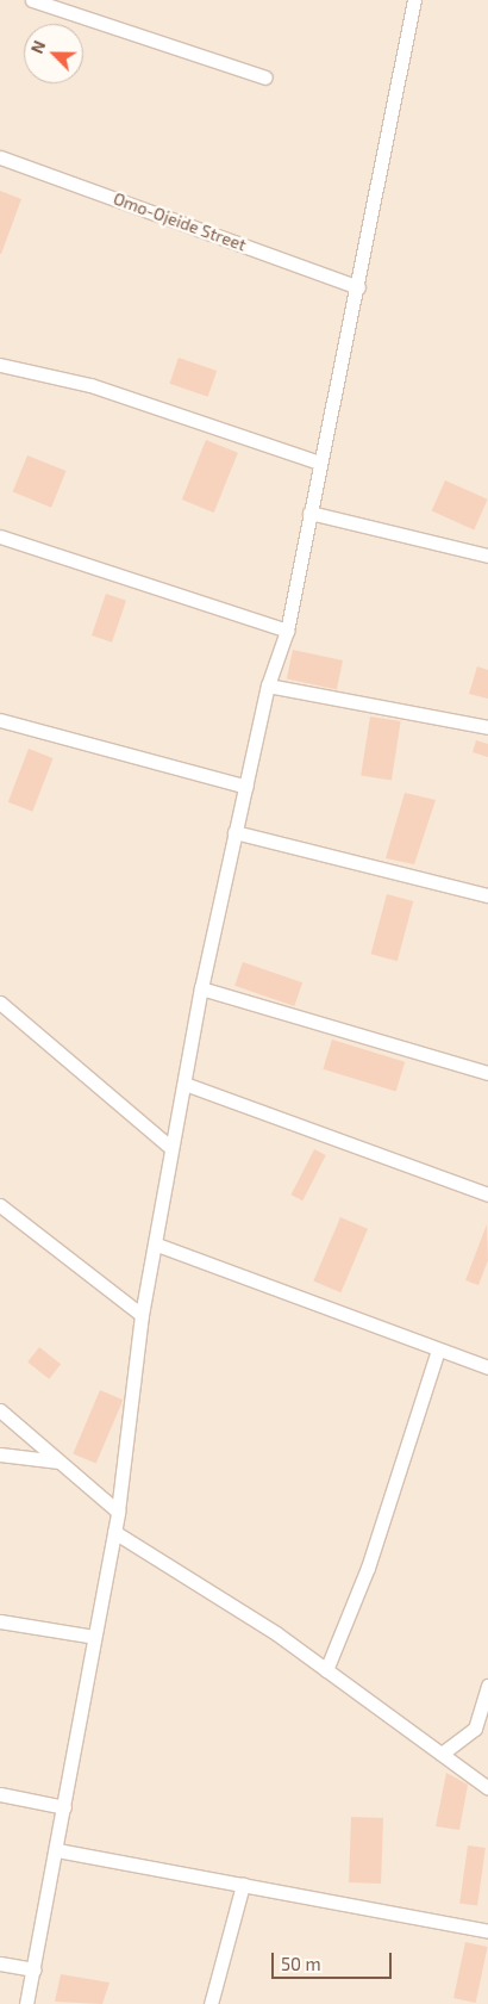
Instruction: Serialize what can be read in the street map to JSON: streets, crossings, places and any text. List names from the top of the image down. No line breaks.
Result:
{"streets":{"street":["Omo-Ojeide Street"]},"scale_bar":"50 m","north":"top left"}
